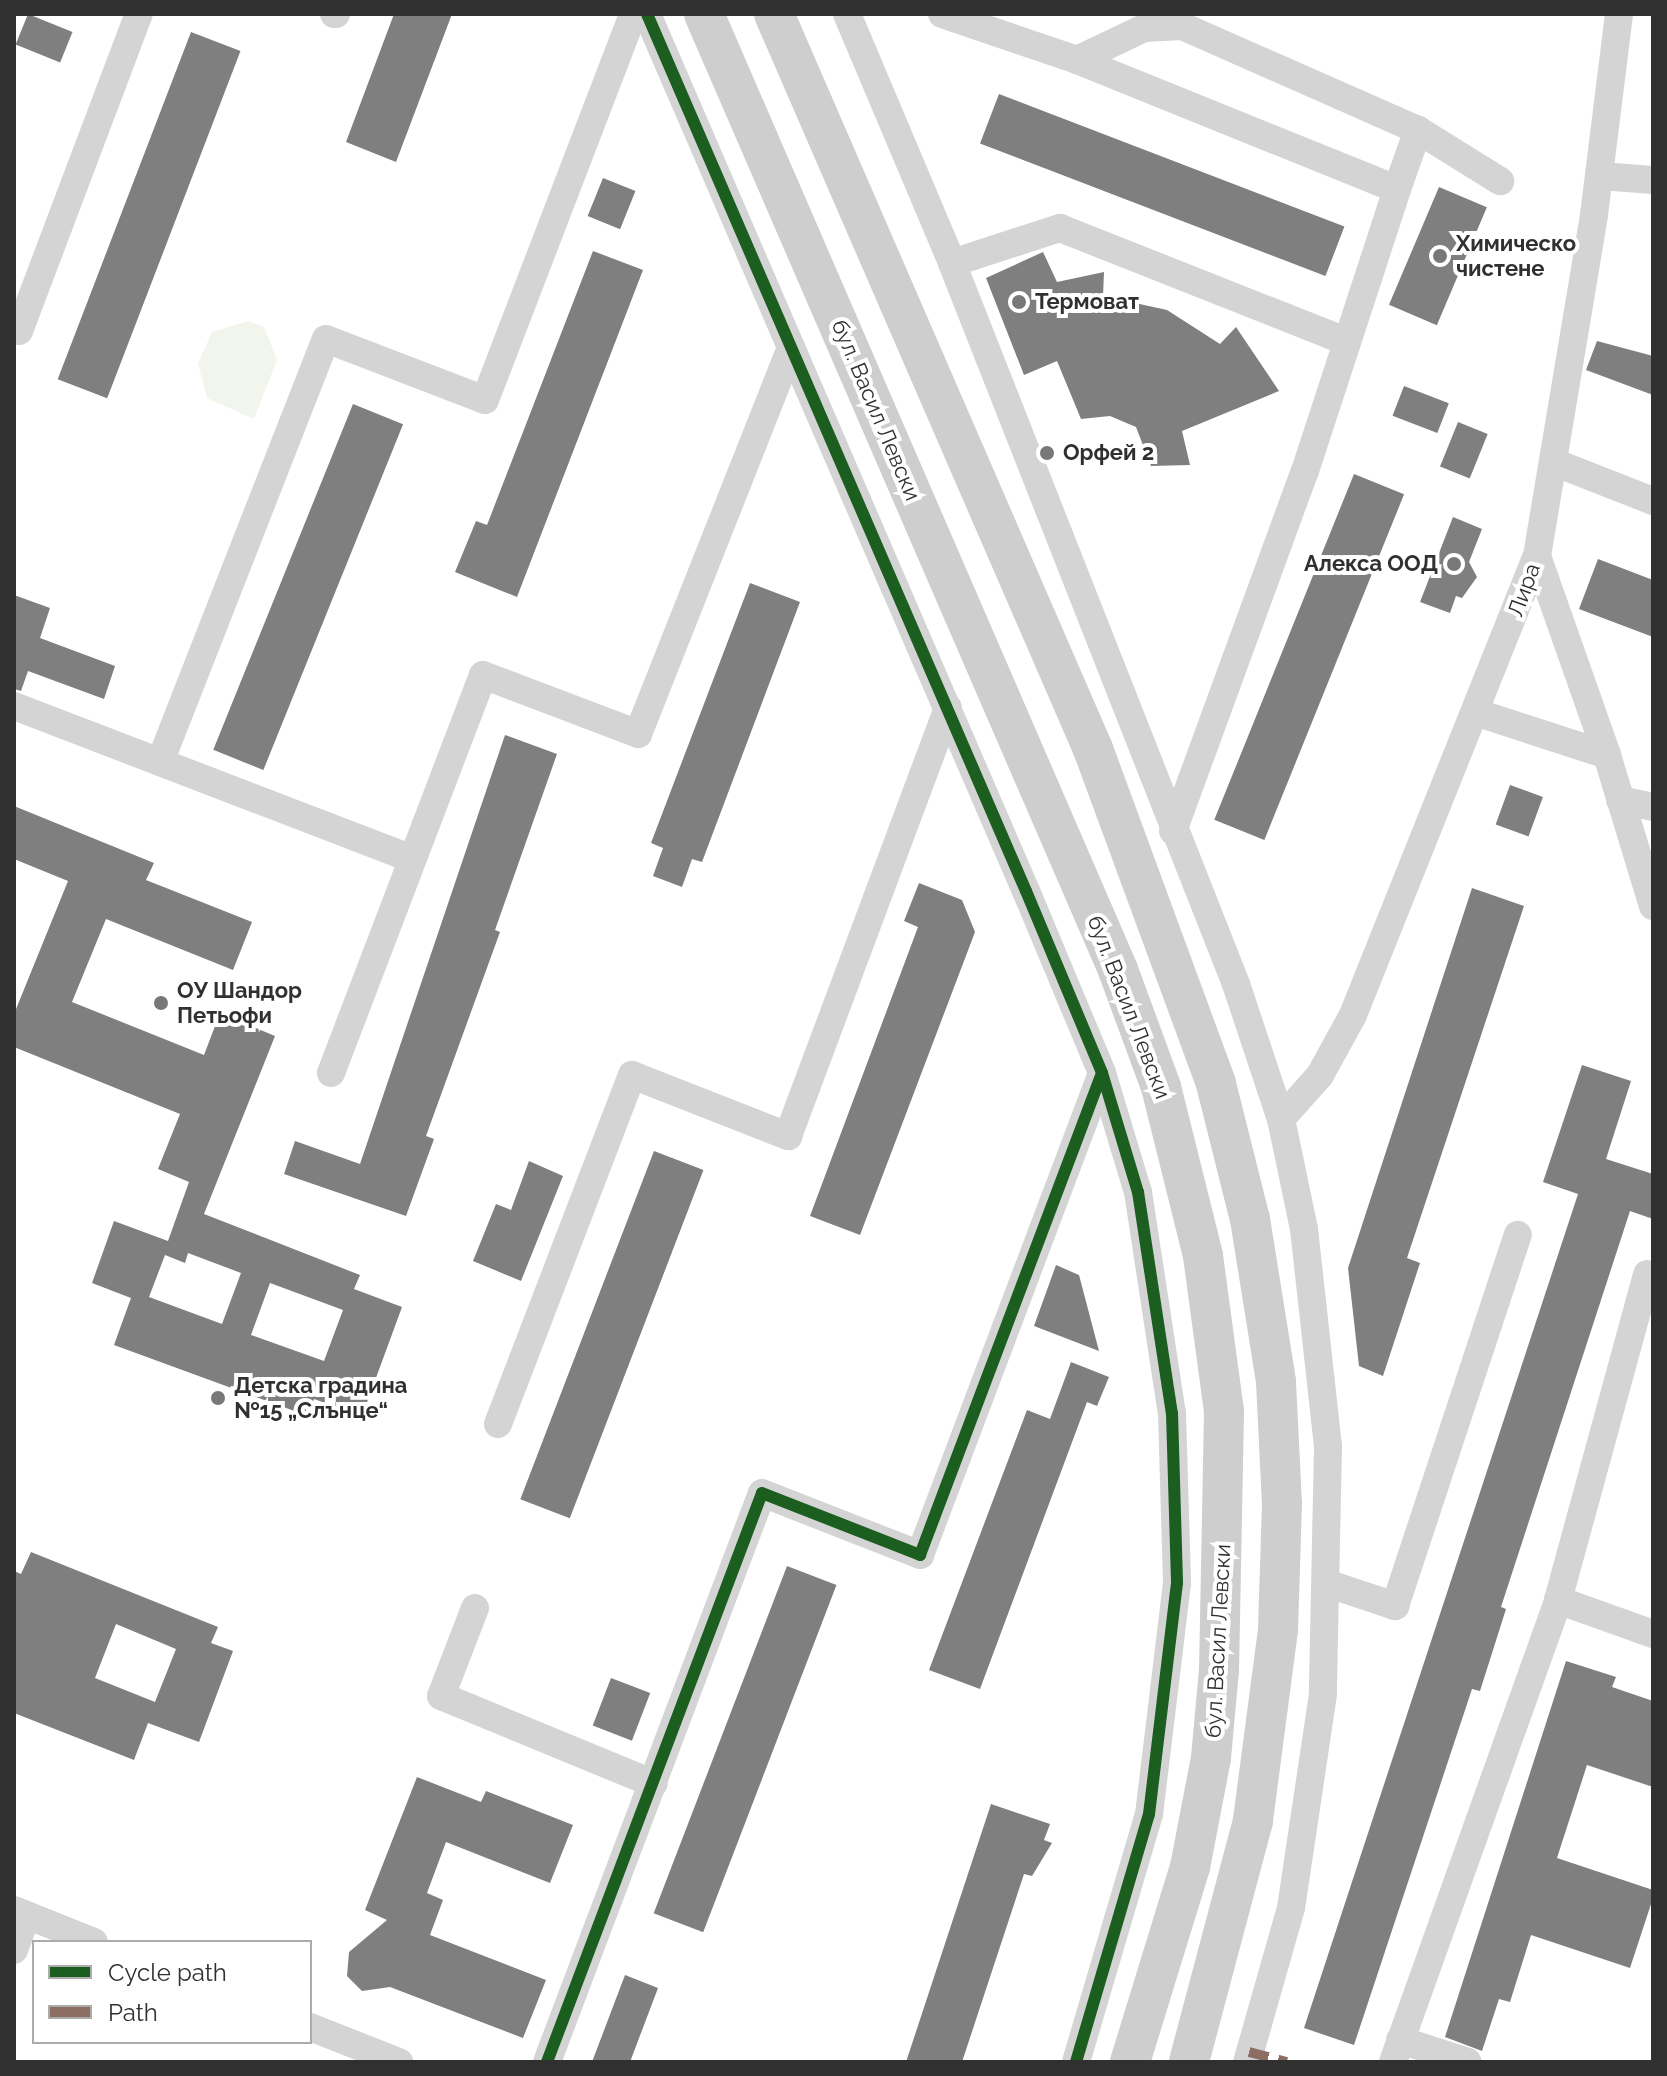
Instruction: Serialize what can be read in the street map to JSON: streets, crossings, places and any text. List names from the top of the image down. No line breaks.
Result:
{"streets":{"main road":["бул. Васил Левски"],"street":["Лира"]},"places":["Химическо чистене","Термоват","Орфей 2","Алекса ООД","ОУ Шандор Петьофи","Детска градина №15 „Слънце“"],"legend":["Cycle path","Path"]}
